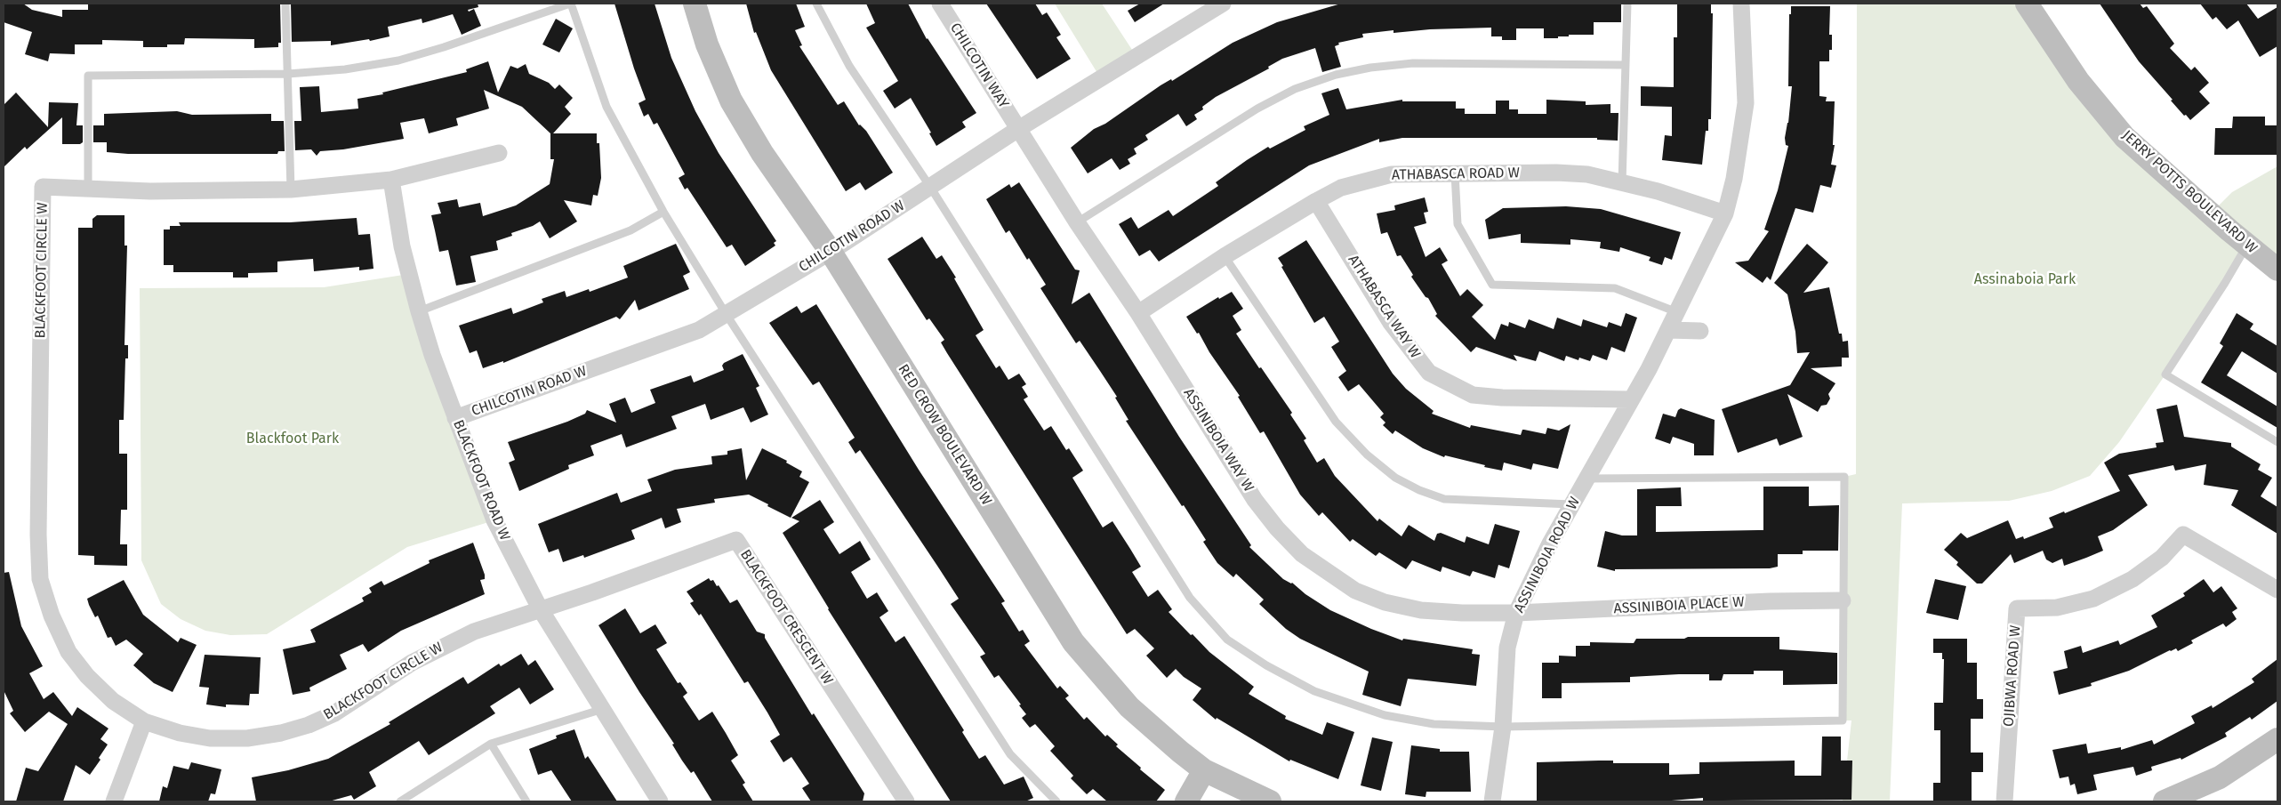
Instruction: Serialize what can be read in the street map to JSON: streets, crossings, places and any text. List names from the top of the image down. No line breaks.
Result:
{"streets":{"street":["CHILCOTIN WAY","ATHABASCA ROAD W","JERRY POTTS BOULEVARD W","CHILCOTIN ROAD W","BLACKFOOT CIRCLE W","ATHABASCA WAY W","RED CROW BOULEVARD W","ASSINIBOIA WAY W","BLACKFOOT ROAD W","ASSINIBOIA ROAD W","ASSINIBOIA PLACE W","BLACKFOOT CRESCENT W","OJIBWA ROAD W"]},"crossings":[["CHILCOTIN WAY","CHILCOTIN ROAD W"],["CHILCOTIN WAY","ASSINIBOIA WAY W"],["ATHABASCA ROAD W","ATHABASCA WAY W"],["ATHABASCA ROAD W","ASSINIBOIA WAY W"],["ATHABASCA ROAD W","ASSINIBOIA ROAD W"],["CHILCOTIN ROAD W","RED CROW BOULEVARD W"],["CHILCOTIN ROAD W","ASSINIBOIA WAY W"],["CHILCOTIN ROAD W","BLACKFOOT ROAD W"],["BLACKFOOT CIRCLE W","BLACKFOOT ROAD W"],["BLACKFOOT CIRCLE W","BLACKFOOT CRESCENT W"],["ATHABASCA WAY W","ASSINIBOIA ROAD W"],["ASSINIBOIA WAY W","ASSINIBOIA ROAD W"],["ASSINIBOIA WAY W","ASSINIBOIA PLACE W"],["BLACKFOOT ROAD W","BLACKFOOT CRESCENT W"],["ASSINIBOIA ROAD W","ASSINIBOIA PLACE W"]],"parks":["Assinaboia Park","Blackfoot Park"]}
